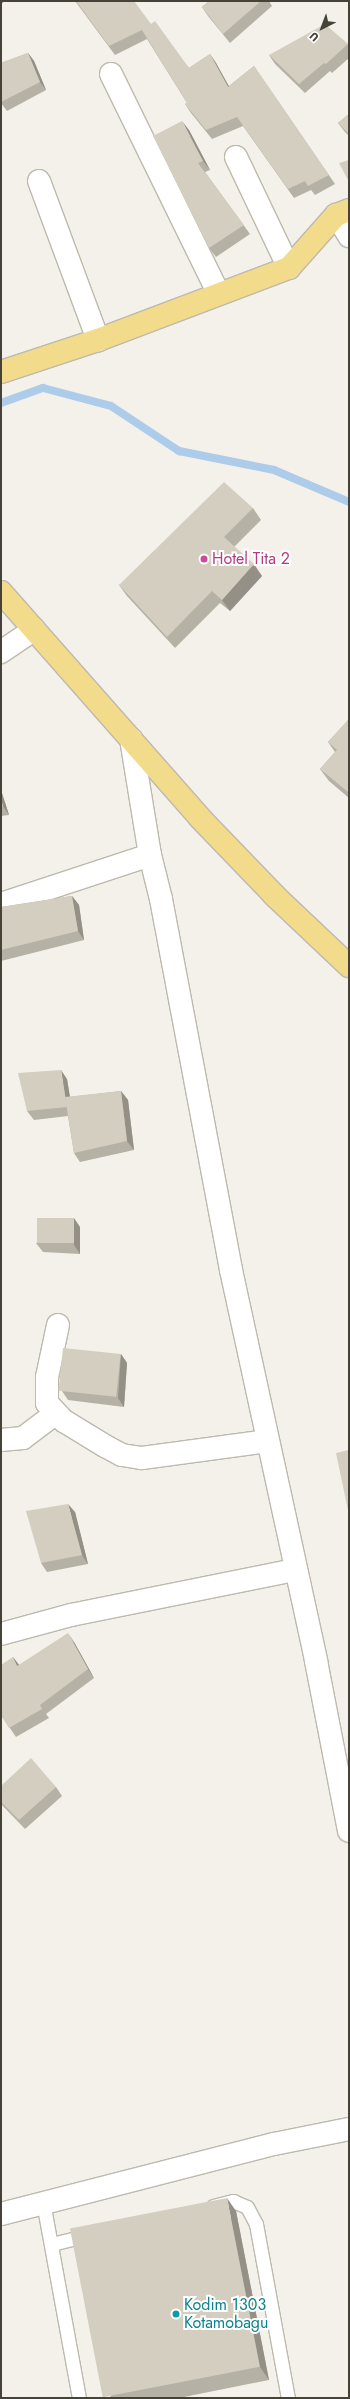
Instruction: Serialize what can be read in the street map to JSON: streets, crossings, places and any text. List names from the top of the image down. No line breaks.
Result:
{"places":["Hotel Tita 2","Kodim 1303 Kotamobagu"],"north":"bottom left"}
